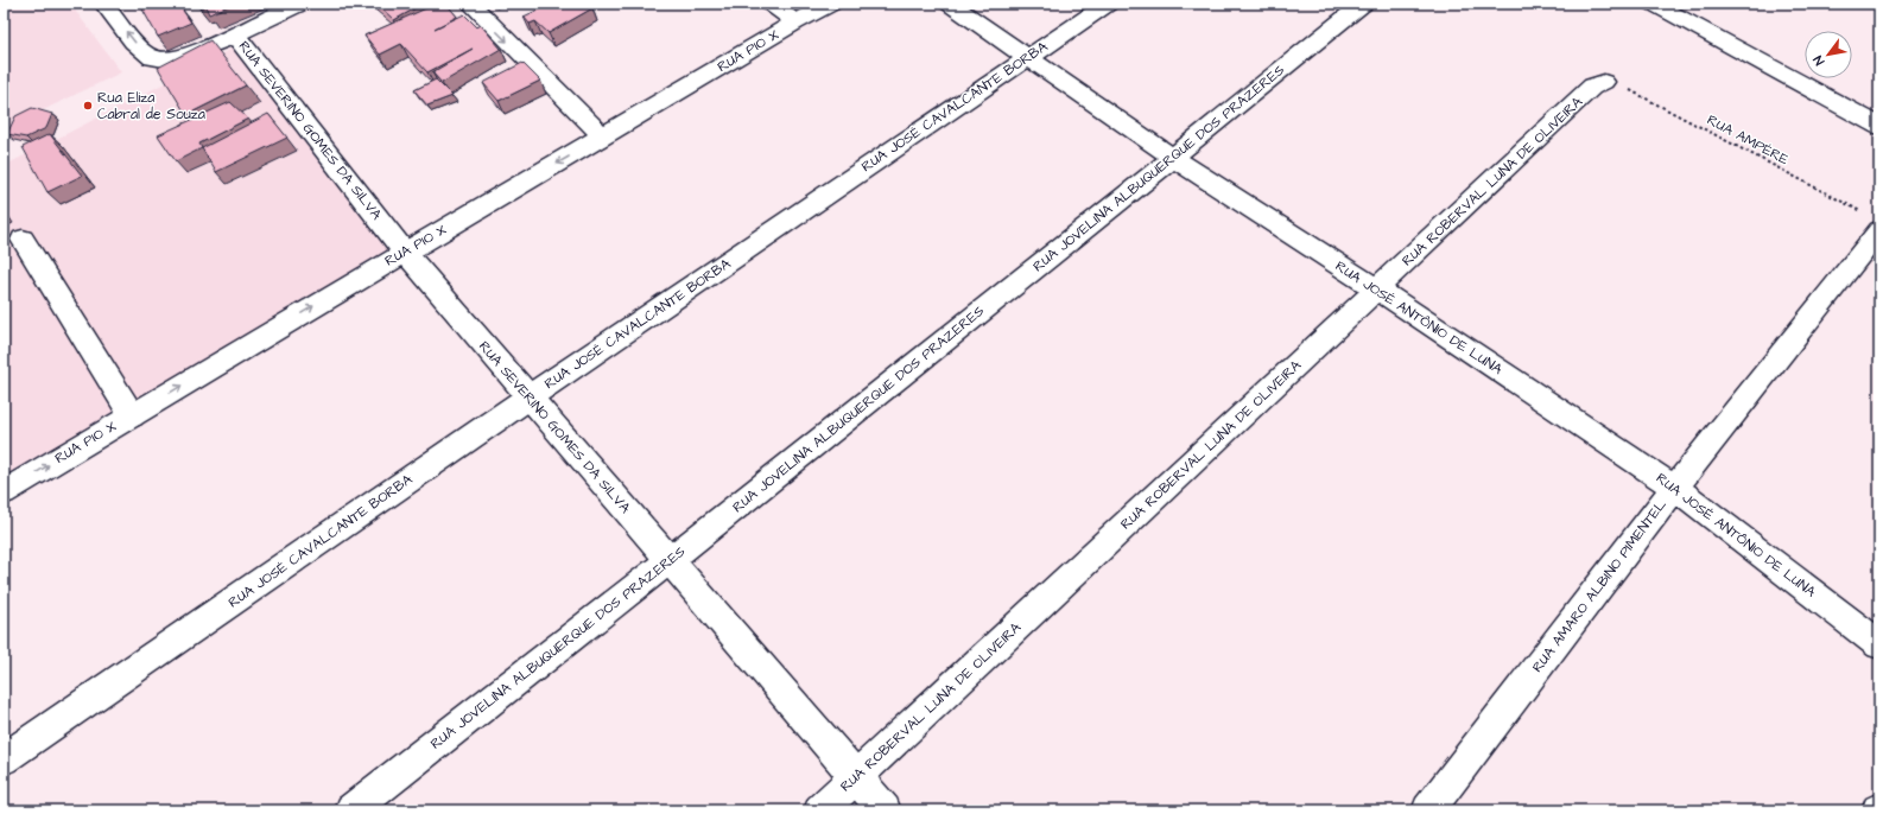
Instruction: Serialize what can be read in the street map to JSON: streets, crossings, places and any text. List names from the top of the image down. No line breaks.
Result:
{"streets":{"street":["RUA PIO X","RUA JOSÉ CAVALCANTE BORBA","RUA SEVERINO GOMES DA SILVA","RUA JOVELINA ALBUQUERQUE DOS PRAZERES","RUA ROBERVAL LUNA DE OLIVEIRA","RUA JOSÉ ANTÔNIO DE LUNA","RUA AMARO ALBINO PIMENTEL"],"path":["RUA AMPÉRE"]},"crossings":[["RUA PIO X","RUA SEVERINO GOMES DA SILVA"],["RUA JOSÉ CAVALCANTE BORBA","RUA SEVERINO GOMES DA SILVA"],["RUA JOSÉ CAVALCANTE BORBA","RUA JOSÉ ANTÔNIO DE LUNA"],["RUA SEVERINO GOMES DA SILVA","RUA JOVELINA ALBUQUERQUE DOS PRAZERES"],["RUA SEVERINO GOMES DA SILVA","RUA ROBERVAL LUNA DE OLIVEIRA"],["RUA AMPÉRE","RUA ROBERVAL LUNA DE OLIVEIRA"],["RUA AMPÉRE","RUA AMARO ALBINO PIMENTEL"],["RUA JOVELINA ALBUQUERQUE DOS PRAZERES","RUA JOSÉ ANTÔNIO DE LUNA"],["RUA ROBERVAL LUNA DE OLIVEIRA","RUA JOSÉ ANTÔNIO DE LUNA"],["RUA JOSÉ ANTÔNIO DE LUNA","RUA AMARO ALBINO PIMENTEL"]],"places":["Rua Eliza Cabral de Souza"],"north":"bottom left"}
